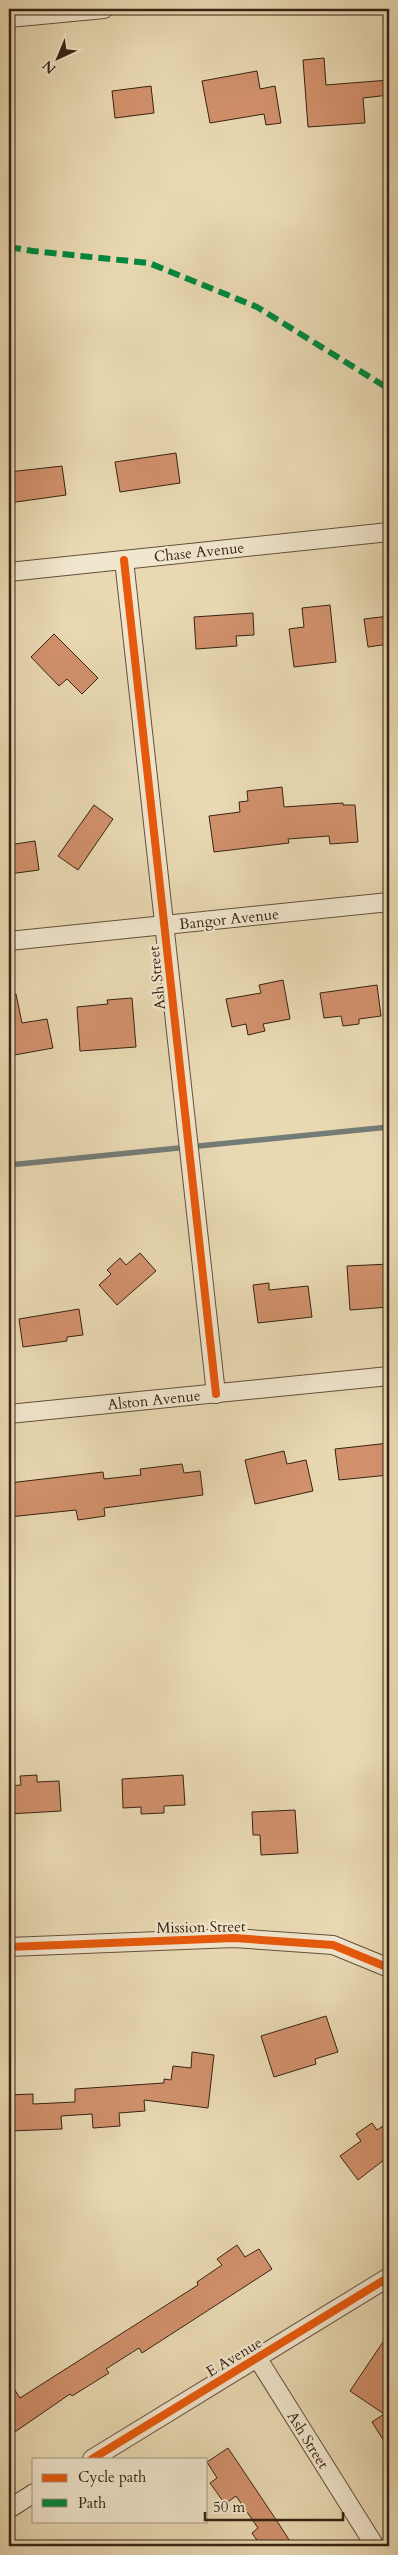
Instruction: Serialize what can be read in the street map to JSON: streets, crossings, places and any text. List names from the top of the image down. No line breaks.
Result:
{"streets":{"street":["Chase Avenue","Bangor Avenue","Ash Street","Alston Avenue","Mission Street","E Avenue"]},"crossings":[["Chase Avenue","Ash Street"],["Bangor Avenue","Ash Street"],["Ash Street","Alston Avenue"],["Ash Street","E Avenue"]],"legend":["Cycle path","Path"],"scale_bar":"50 m","north":"bottom left"}
